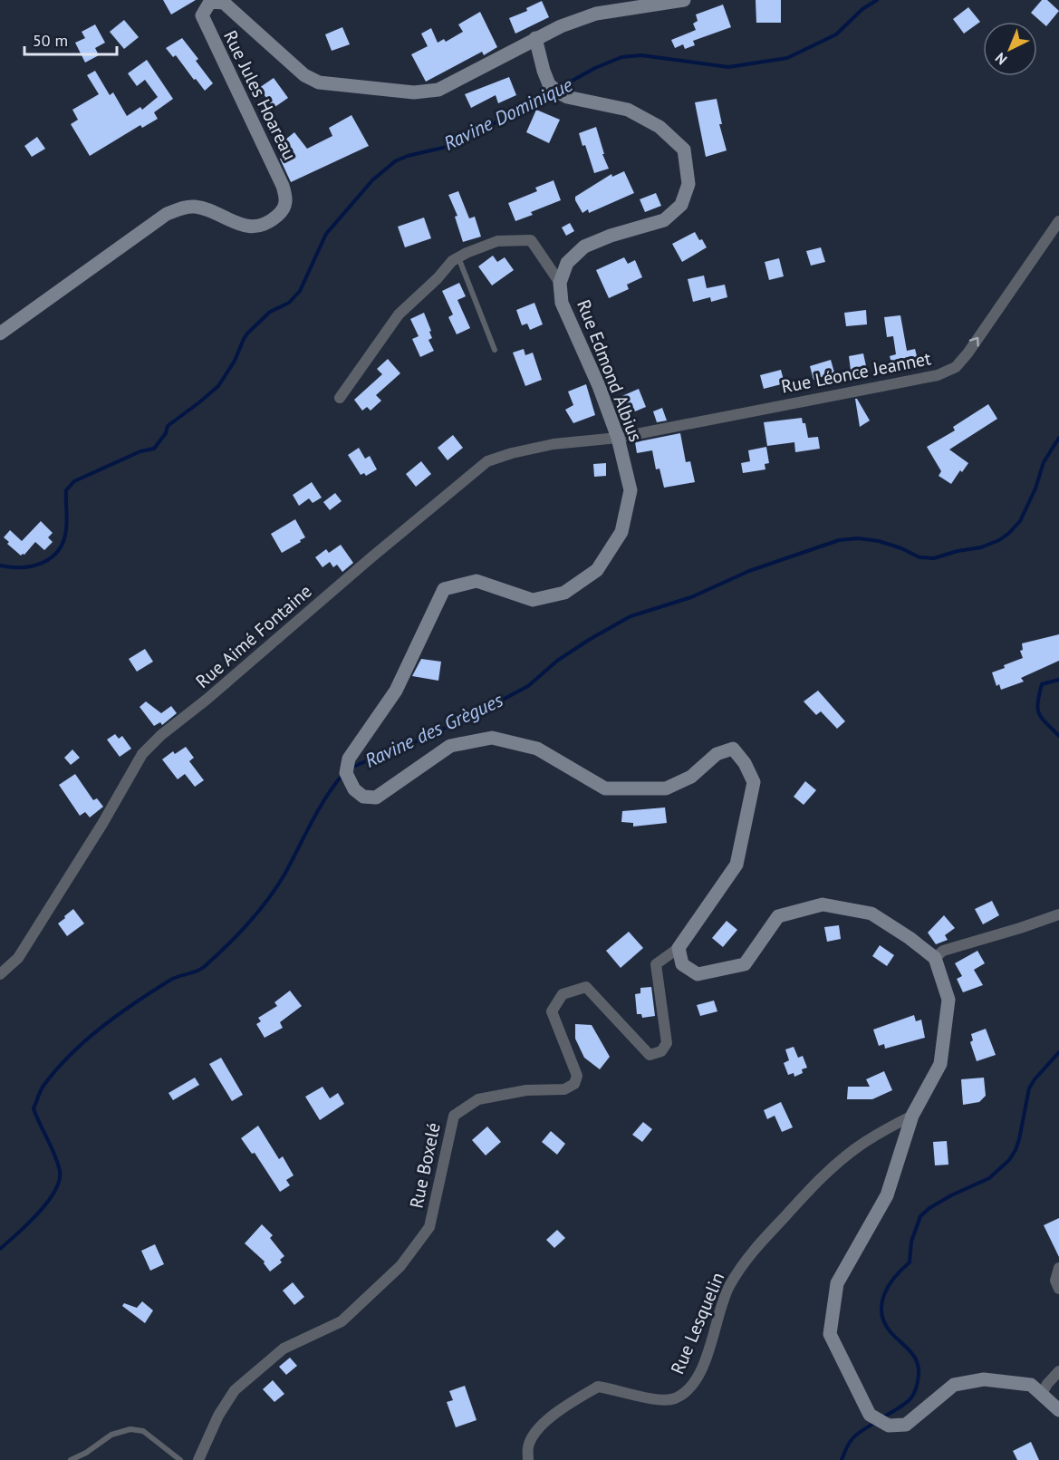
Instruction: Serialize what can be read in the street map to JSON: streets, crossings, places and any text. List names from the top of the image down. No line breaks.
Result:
{"streets":{"main road":["Rue Jules Hoareau","Rue Edmond Albius"],"street":["Rue Léonce Jeannet","Rue Aimé Fontaine","Rue Boxelé","Rue Lesquelin"]},"crossings":[["Rue Jules Hoareau","Rue Edmond Albius"],["Rue Edmond Albius","Rue Léonce Jeannet"],["Rue Edmond Albius","Rue Aimé Fontaine"],["Rue Edmond Albius","Rue Boxelé"],["Rue Léonce Jeannet","Rue Aimé Fontaine"]],"one_way":["Rue Léonce Jeannet"],"water":["Ravine Dominique","Ravine des Grègues"],"scale_bar":"50 m","north":"bottom left"}
